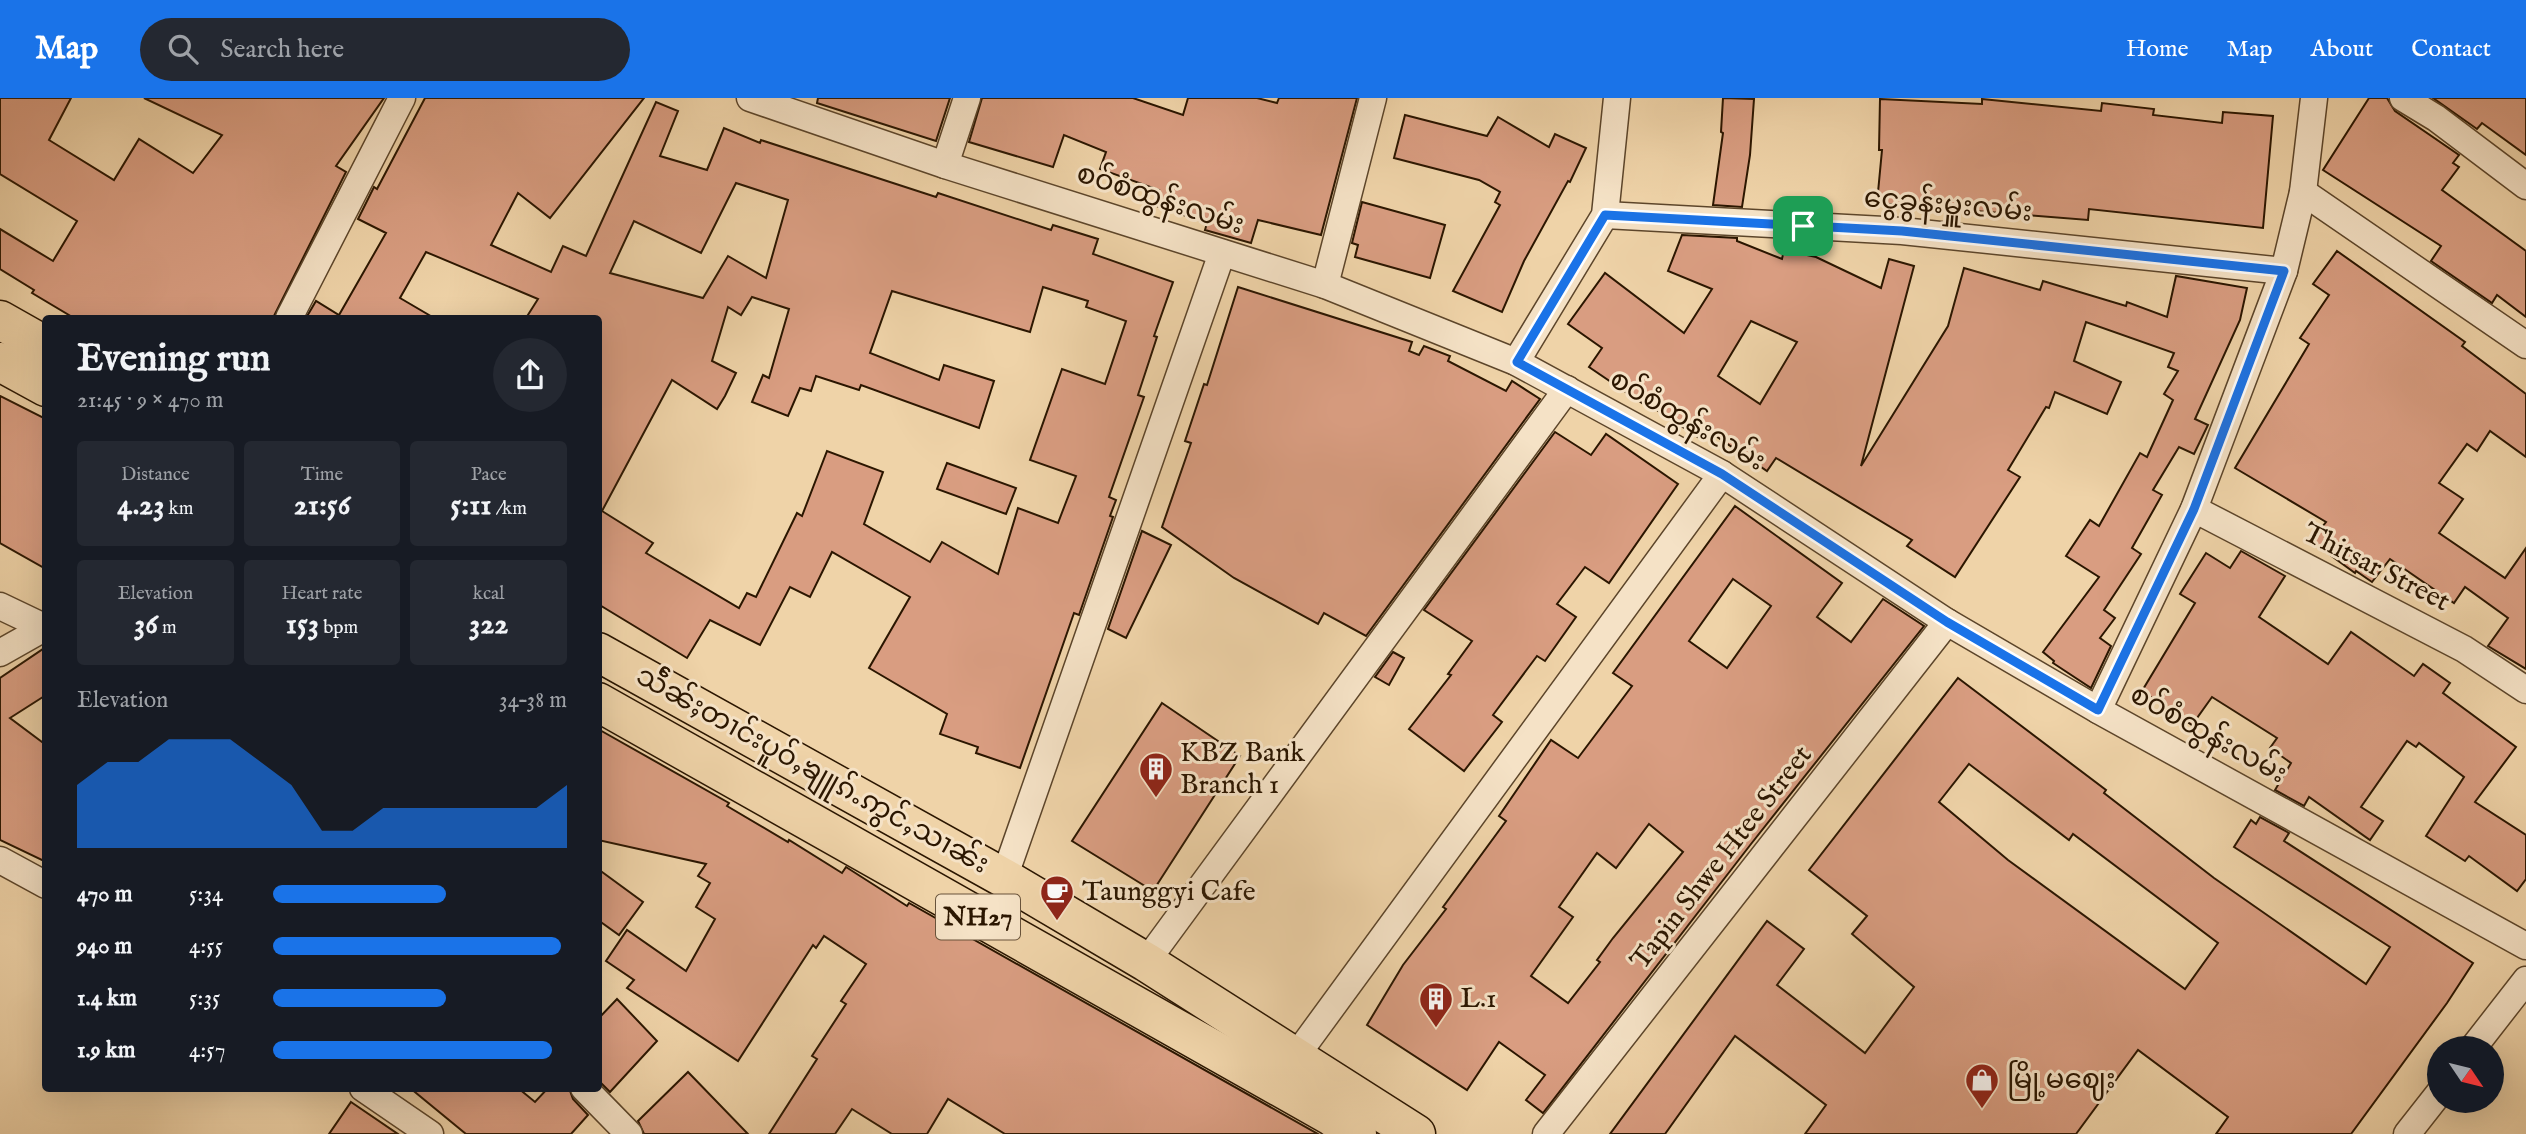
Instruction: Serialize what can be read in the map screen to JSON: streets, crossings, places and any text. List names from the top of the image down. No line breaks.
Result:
{"streets":{"highway":["သဵႅၼ်ႈတၢင်းပူဝ်ႇၶျူၵ်ႉဢွင်ႇသၢၼ်း","NH27"],"street":["စဝ်စံထွန်းလမ်း","ငွေခွန်းမှူးလမ်း","Thitsar Street","Tapin Shwe Htee Street"]},"crossings":[["စဝ်စံထွန်းလမ်း","Tapin Shwe Htee Street"]],"places":{"building":["KBZ Bank Branch 1","L.1"],"cafe":["Taunggyi Cafe"],"shop":["မြို့မဈေး"]},"north":"bottom right","page":{"header":"Map","search":"Search here","nav":["Home","Map","About","Contact"],"heading":["Evening run","21:45 · 9 × 470 m"],"stats":[["Distance","4.23 km"],["Time","21:56"],["Pace","5:11 /km"],["Elevation","36 m"],["Heart rate","153 bpm"],["kcal","322"]],"chart":["Elevation","34–38 m"],"list":[{"name":"470 m","note":"5:34"},{"name":"940 m","note":"4:55"},{"name":"1.4 km","note":"5:35"},{"name":"1.9 km","note":"4:57"}]}}
